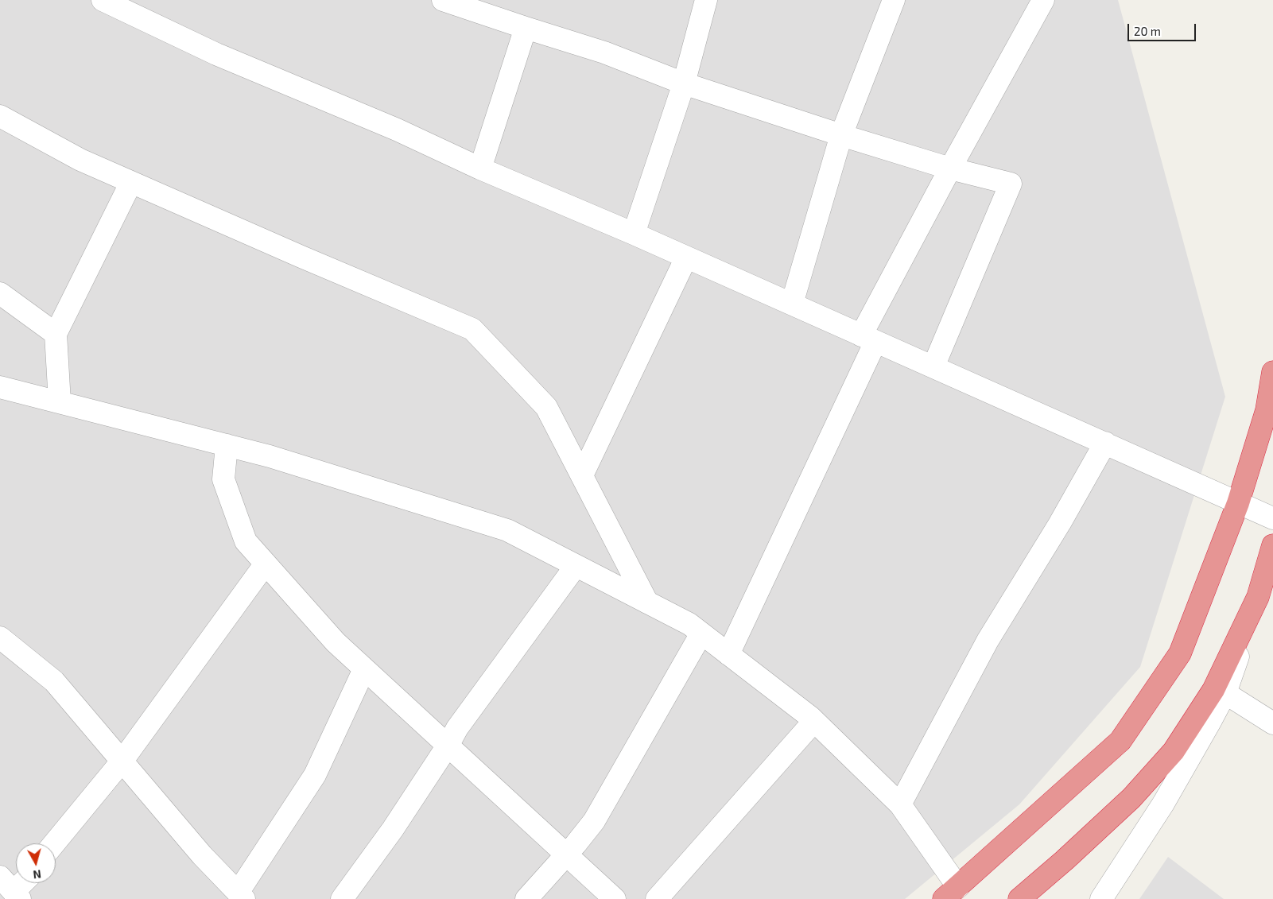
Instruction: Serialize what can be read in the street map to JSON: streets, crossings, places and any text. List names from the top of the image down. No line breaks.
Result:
{"scale_bar":"20 m","north":"bottom"}
